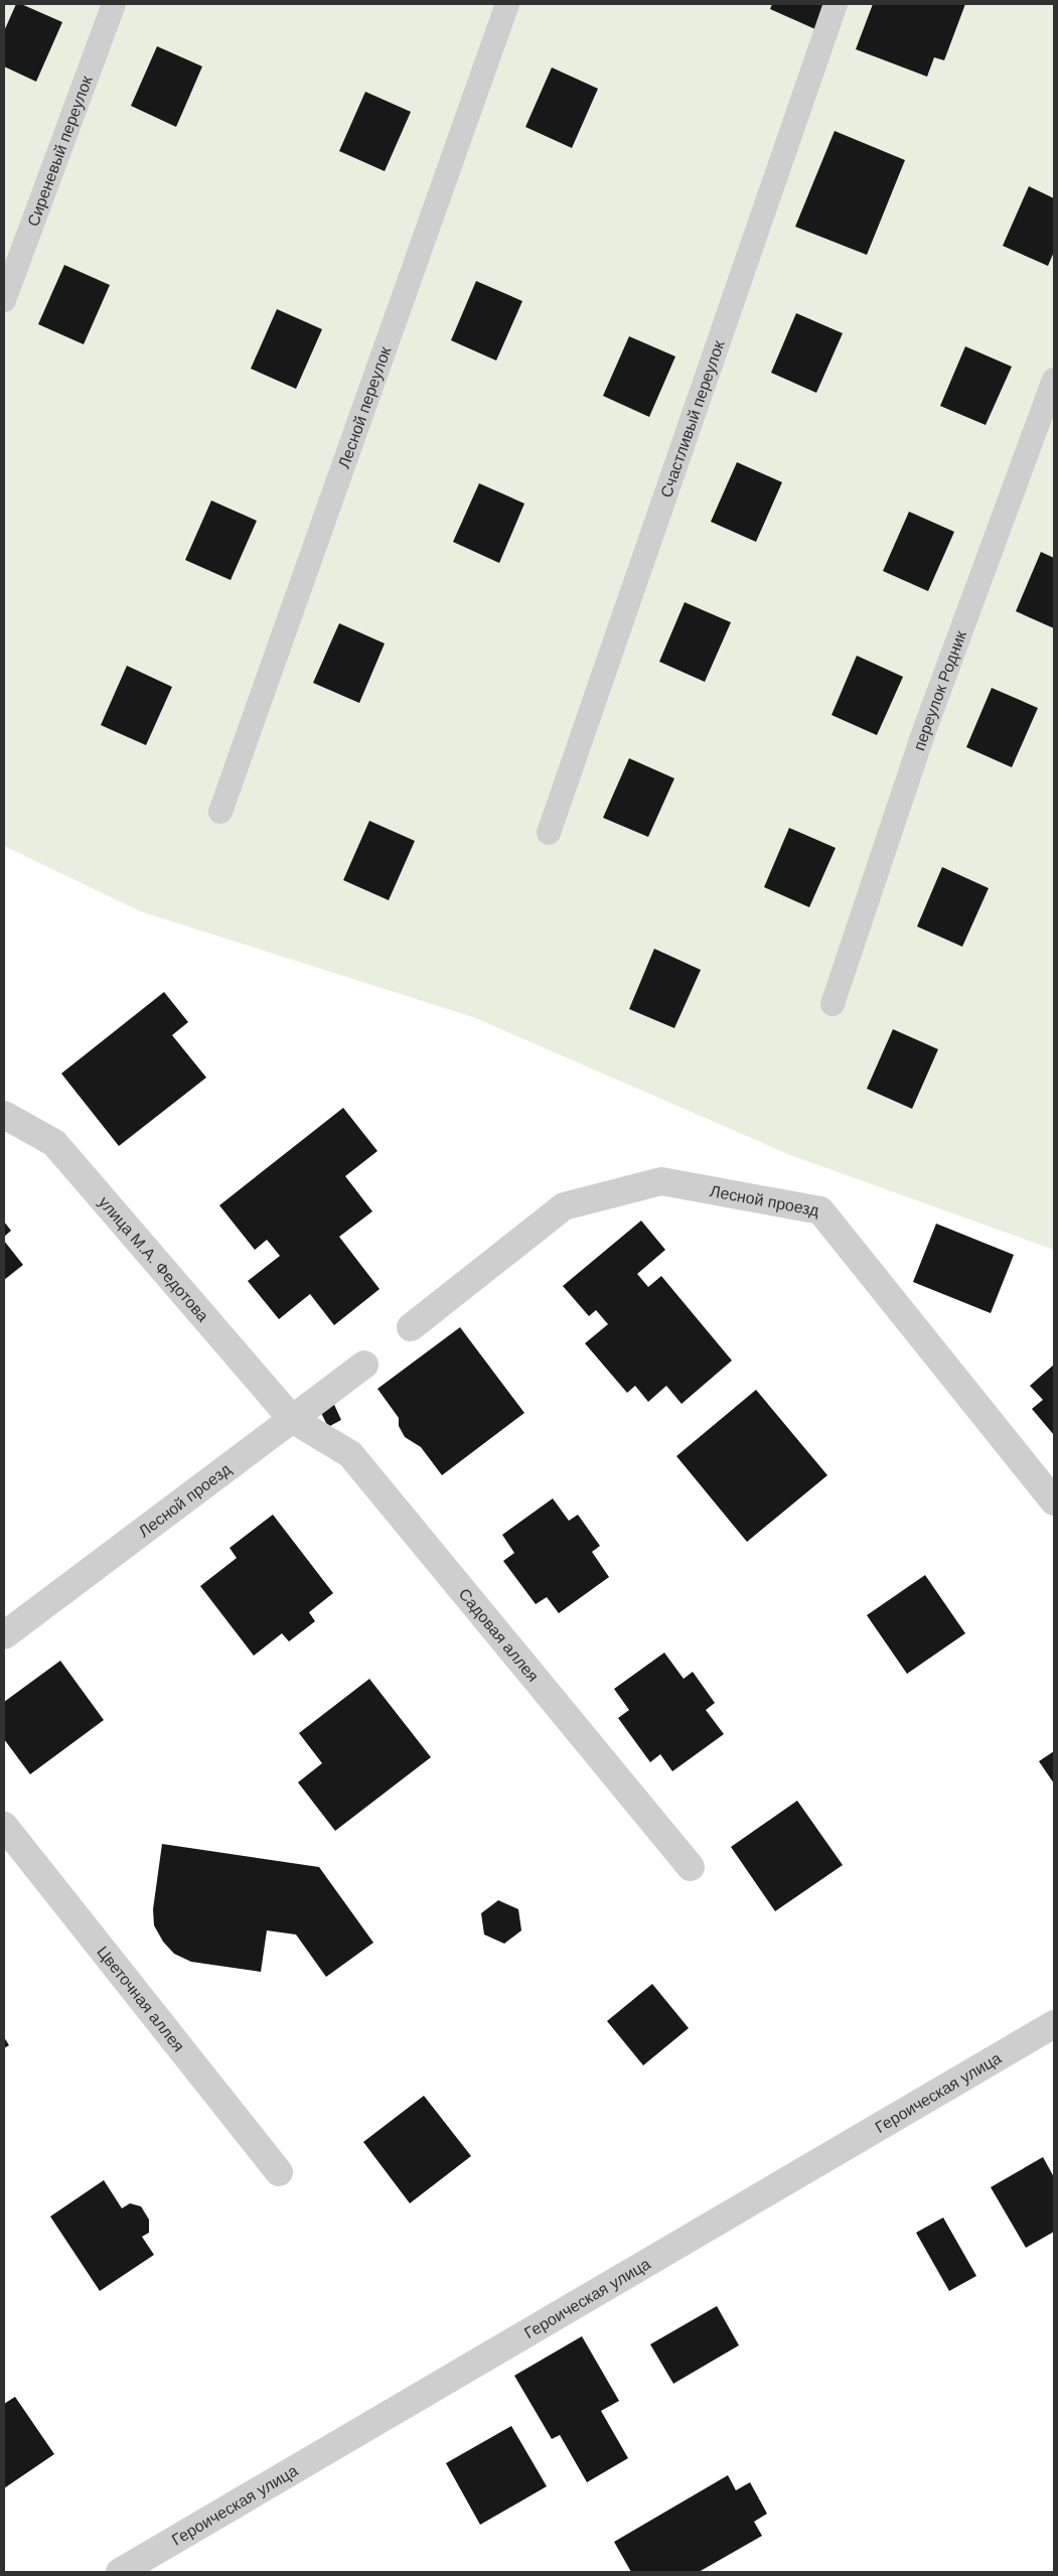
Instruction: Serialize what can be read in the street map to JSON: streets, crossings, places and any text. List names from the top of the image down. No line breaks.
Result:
{"streets":{"street":["Лесной проезд","улица М.А. Федотова","Садовая аллея","Цветочная аллея","Героическая улица"],"lane":["Сиреневый переулок","Лесной переулок","Счастливый переулок","переулок Родник"]},"crossings":[["Лесной проезд","улица М.А. Федотова"],["Лесной проезд","Садовая аллея"],["улица М.А. Федотова","Садовая аллея"]]}
